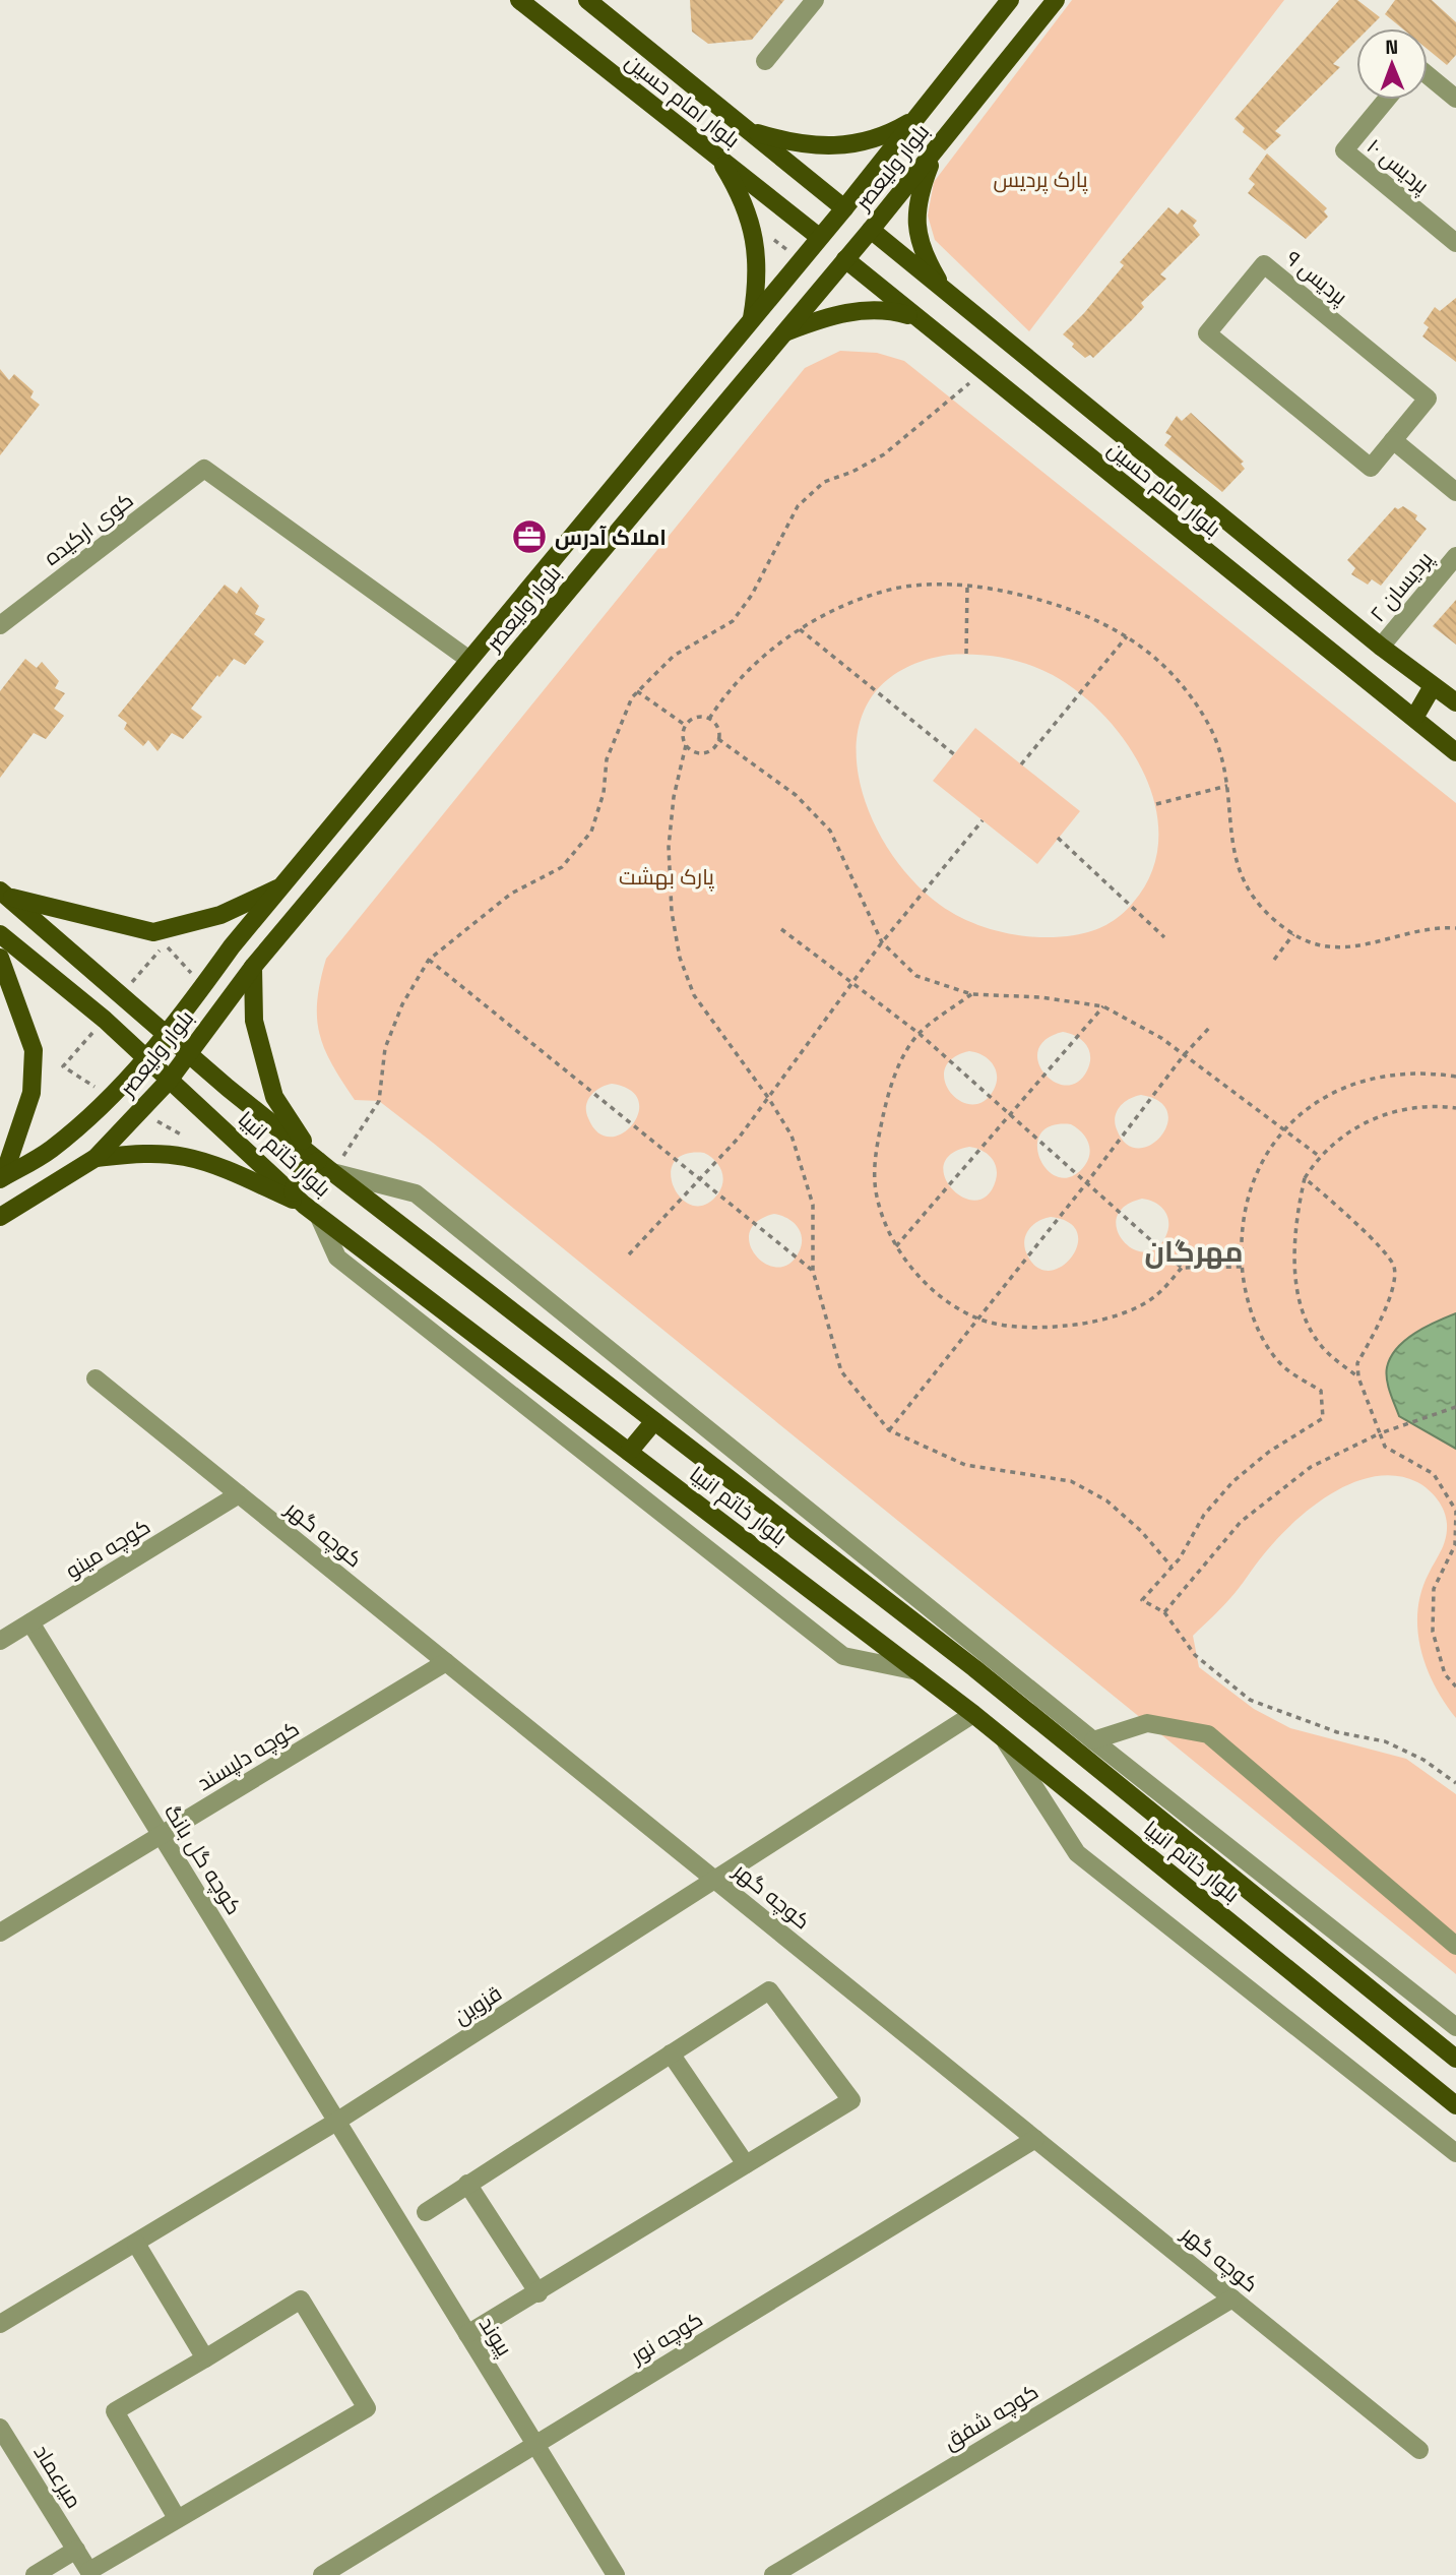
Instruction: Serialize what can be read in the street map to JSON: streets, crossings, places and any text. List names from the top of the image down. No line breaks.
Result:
{"streets":{"main road":["بلوار امام حسین","بلوار ولیعصر","بلوار خاتم انبیا"],"street":["پردیس ۱۰","پردیس ۹","کوی ارکیده","پردیسان ۲","کوچه گهر","کوچه مینو","کوچه دلپسند","کوچه گل بانگ","قزوین","پیوند","کوچه نور","کوچه شفق","میرعماد"]},"crossings":[["بلوار امام حسین","بلوار ولیعصر"],["بلوار امام حسین","پردیسان ۲"],["بلوار ولیعصر","کوی ارکیده"],["بلوار ولیعصر","بلوار خاتم انبیا"],["بلوار خاتم انبیا","قزوین"],["کوچه گهر","کوچه مینو"],["کوچه گهر","کوچه دلپسند"],["کوچه گهر","قزوین"],["کوچه گهر","کوچه نور"],["کوچه گهر","کوچه شفق"],["کوچه مینو","کوچه گل بانگ"],["کوچه دلپسند","کوچه گل بانگ"],["کوچه گل بانگ","قزوین"],["کوچه گل بانگ","پیوند"],["قزوین","پیوند"],["پیوند","کوچه نور"]],"districts":["مهرگان"],"parks":["پارک پردیس","پارک بهشت"],"places":{"office":["املاک آدرس"]},"north":"top"}
